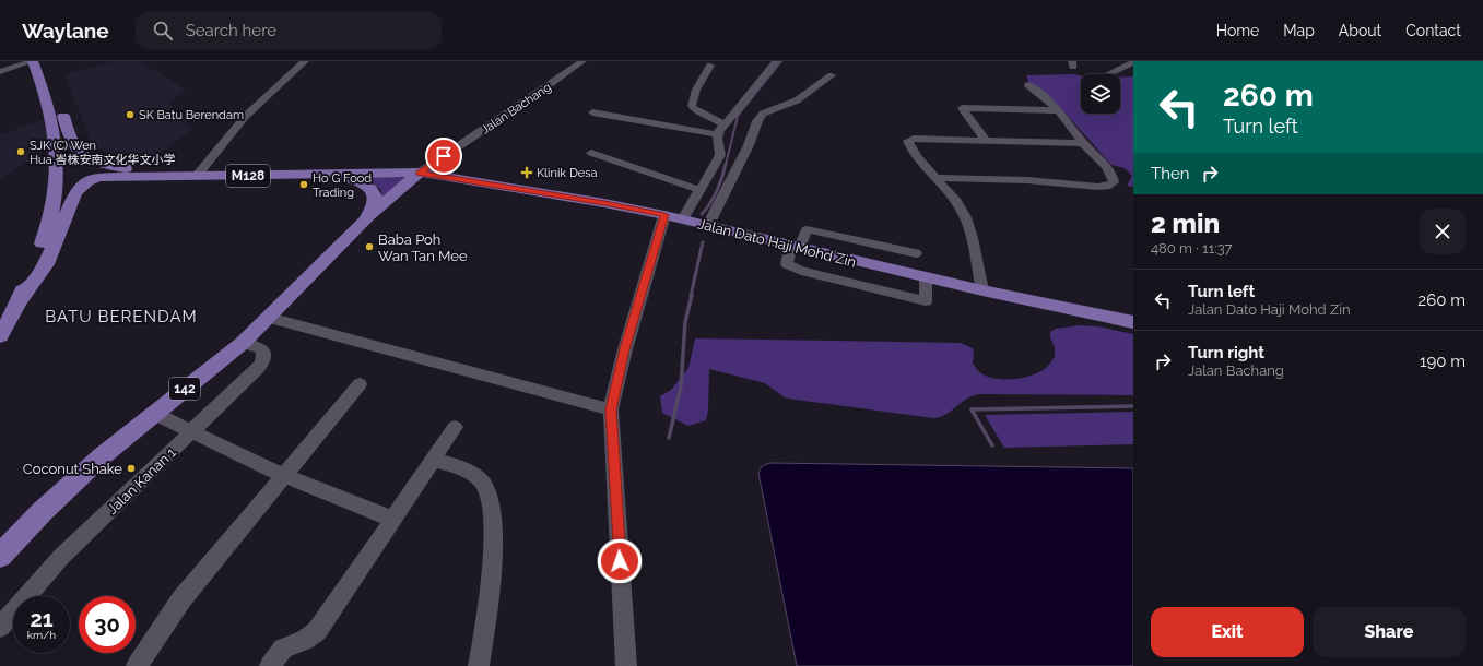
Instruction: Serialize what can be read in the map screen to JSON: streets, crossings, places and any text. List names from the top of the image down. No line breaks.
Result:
{"streets":{"main road":["Jalan Bachang","M128","Jalan Dato Haji Mohd Zin","142"],"street":["Jalan Kanan 1"]},"crossings":[["Jalan Bachang","M128"],["Jalan Bachang","Jalan Dato Haji Mohd Zin"],["Jalan Bachang","142"],["M128","Jalan Dato Haji Mohd Zin"],["142","Jalan Kanan 1"]],"districts":["BATU BERENDAM"],"places":{"other":["SK Batu Berendam","SJK (C) Wen Hua 峇株安南文化华文小学","Ho G Food Trading","Baba Poh Wan Tan Mee","Coconut Shake"],"health":["Klinik Desa"]},"page":{"header":"Waylane","search":"Search here","nav":["Home","Map","About","Contact"],"turn":["260 m","Turn left"],"then":"Then","heading":["2 min","480 m · 11:37"],"list":[{"name":"Turn left","note":"Jalan Dato Haji Mohd Zin","value":"260 m"},{"name":"Turn right","note":"Jalan Bachang","value":"190 m"}],"speed":"21 km/h","limit":"30","buttons":["Exit","Share"]}}
